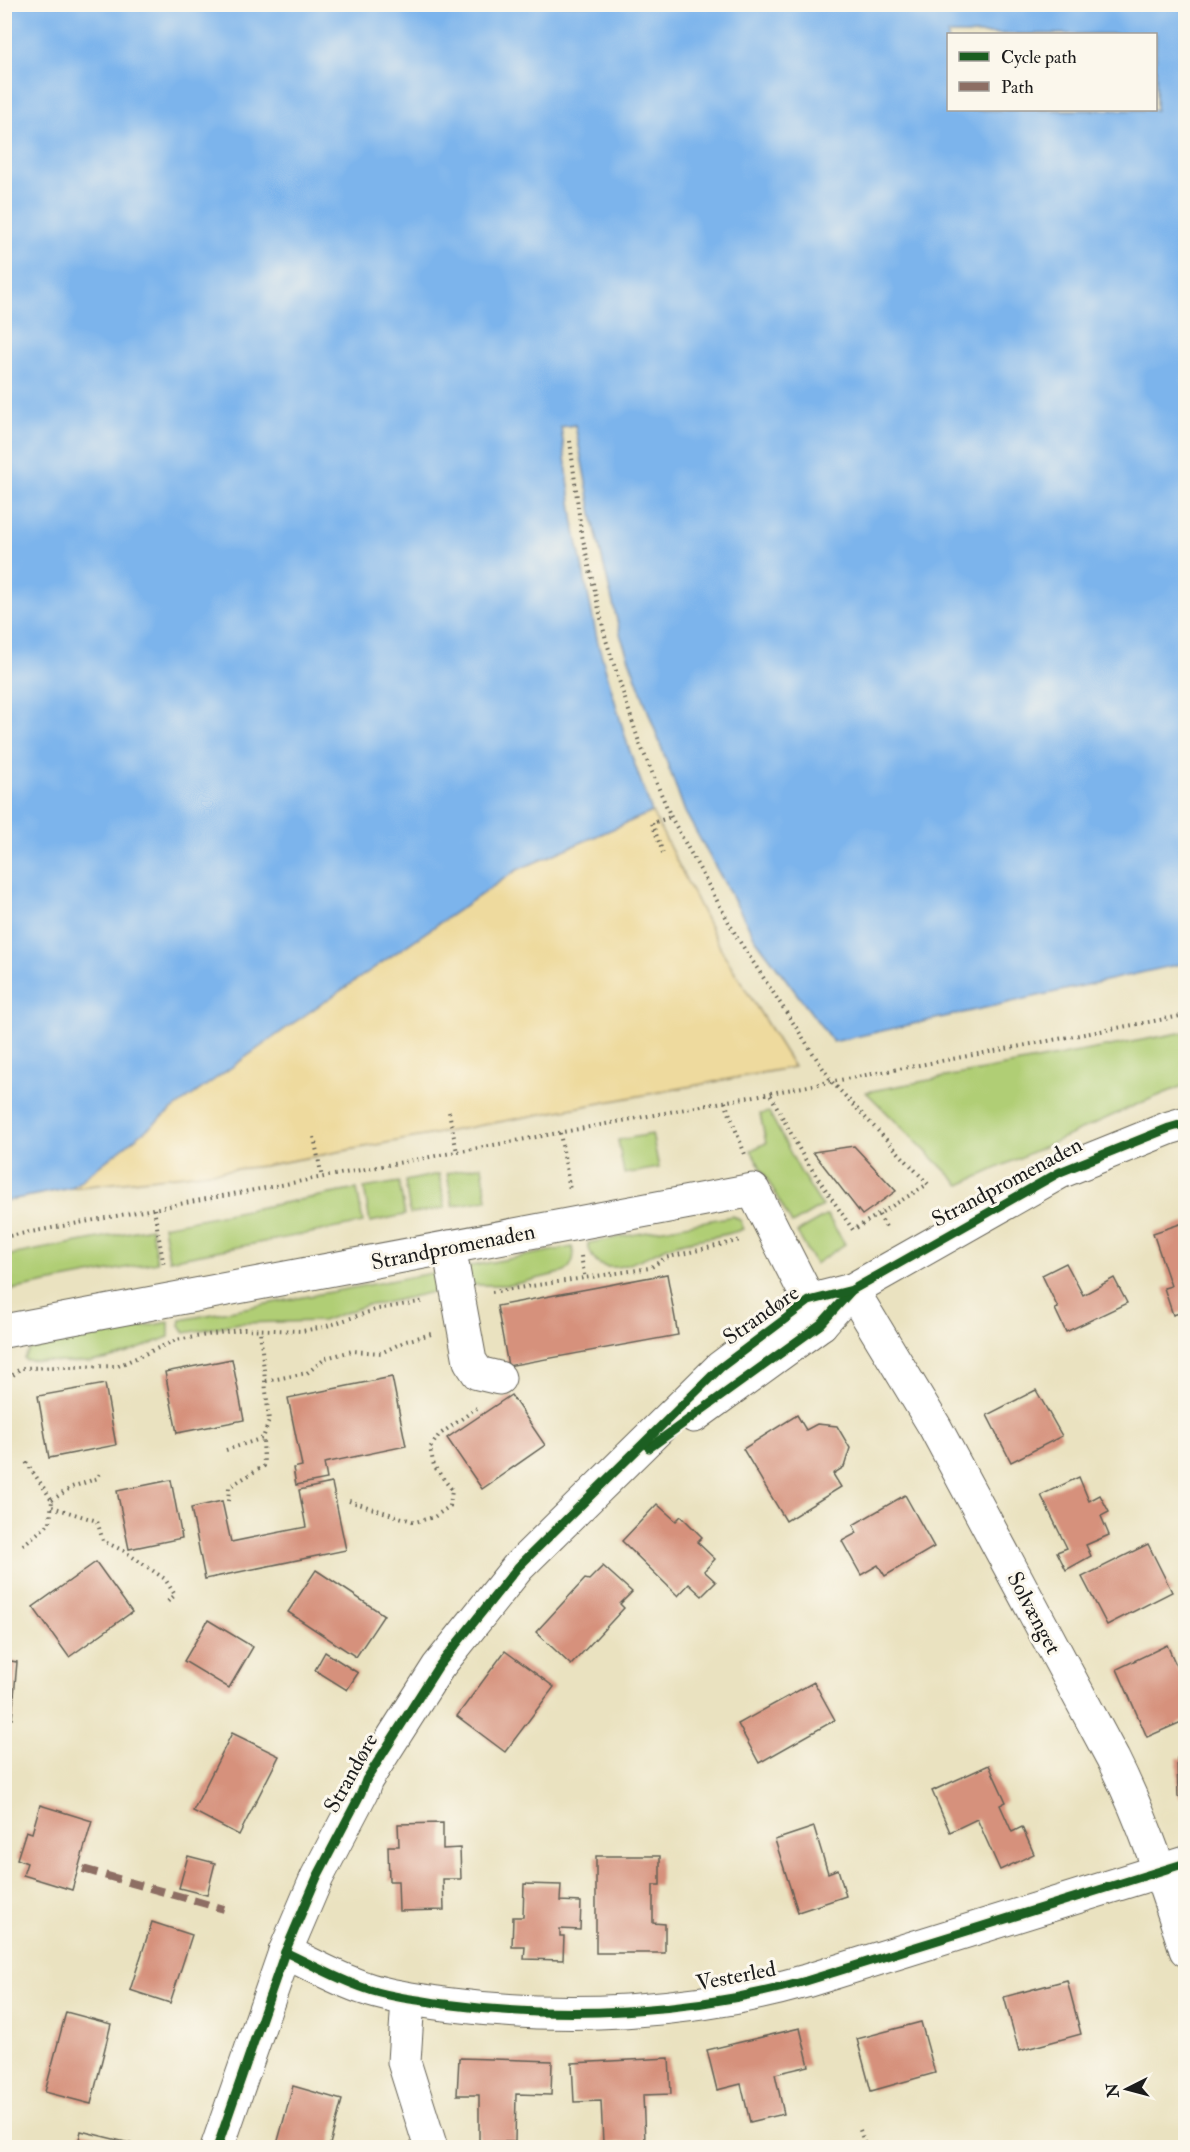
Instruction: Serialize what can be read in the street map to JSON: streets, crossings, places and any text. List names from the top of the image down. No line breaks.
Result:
{"streets":{"street":["Strandpromenaden","Strandøre","Solvænget","Vesterled"]},"crossings":[["Strandpromenaden","Strandøre"],["Strandpromenaden","Solvænget"],["Strandøre","Solvænget"],["Strandøre","Vesterled"],["Solvænget","Vesterled"]],"legend":["Cycle path","Path"],"north":"left"}
